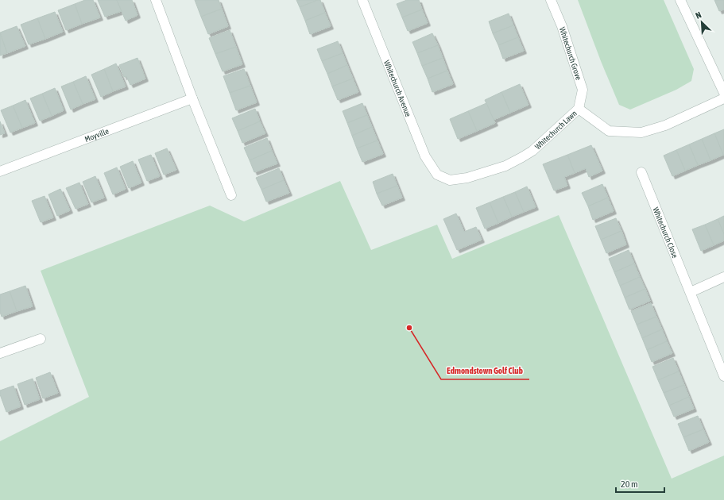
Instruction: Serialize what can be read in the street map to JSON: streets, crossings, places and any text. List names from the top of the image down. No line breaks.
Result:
{"streets":{"street":["Whitechurch Grove","Whitechurch Avenue","Whitechurch Lawn","Moyville","Whitechurch Close"]},"crossings":[["Whitechurch Grove","Whitechurch Lawn"],["Whitechurch Avenue","Whitechurch Lawn"]],"places":["Edmondstown Golf Club"],"scale_bar":"20 m","north":"top left"}
